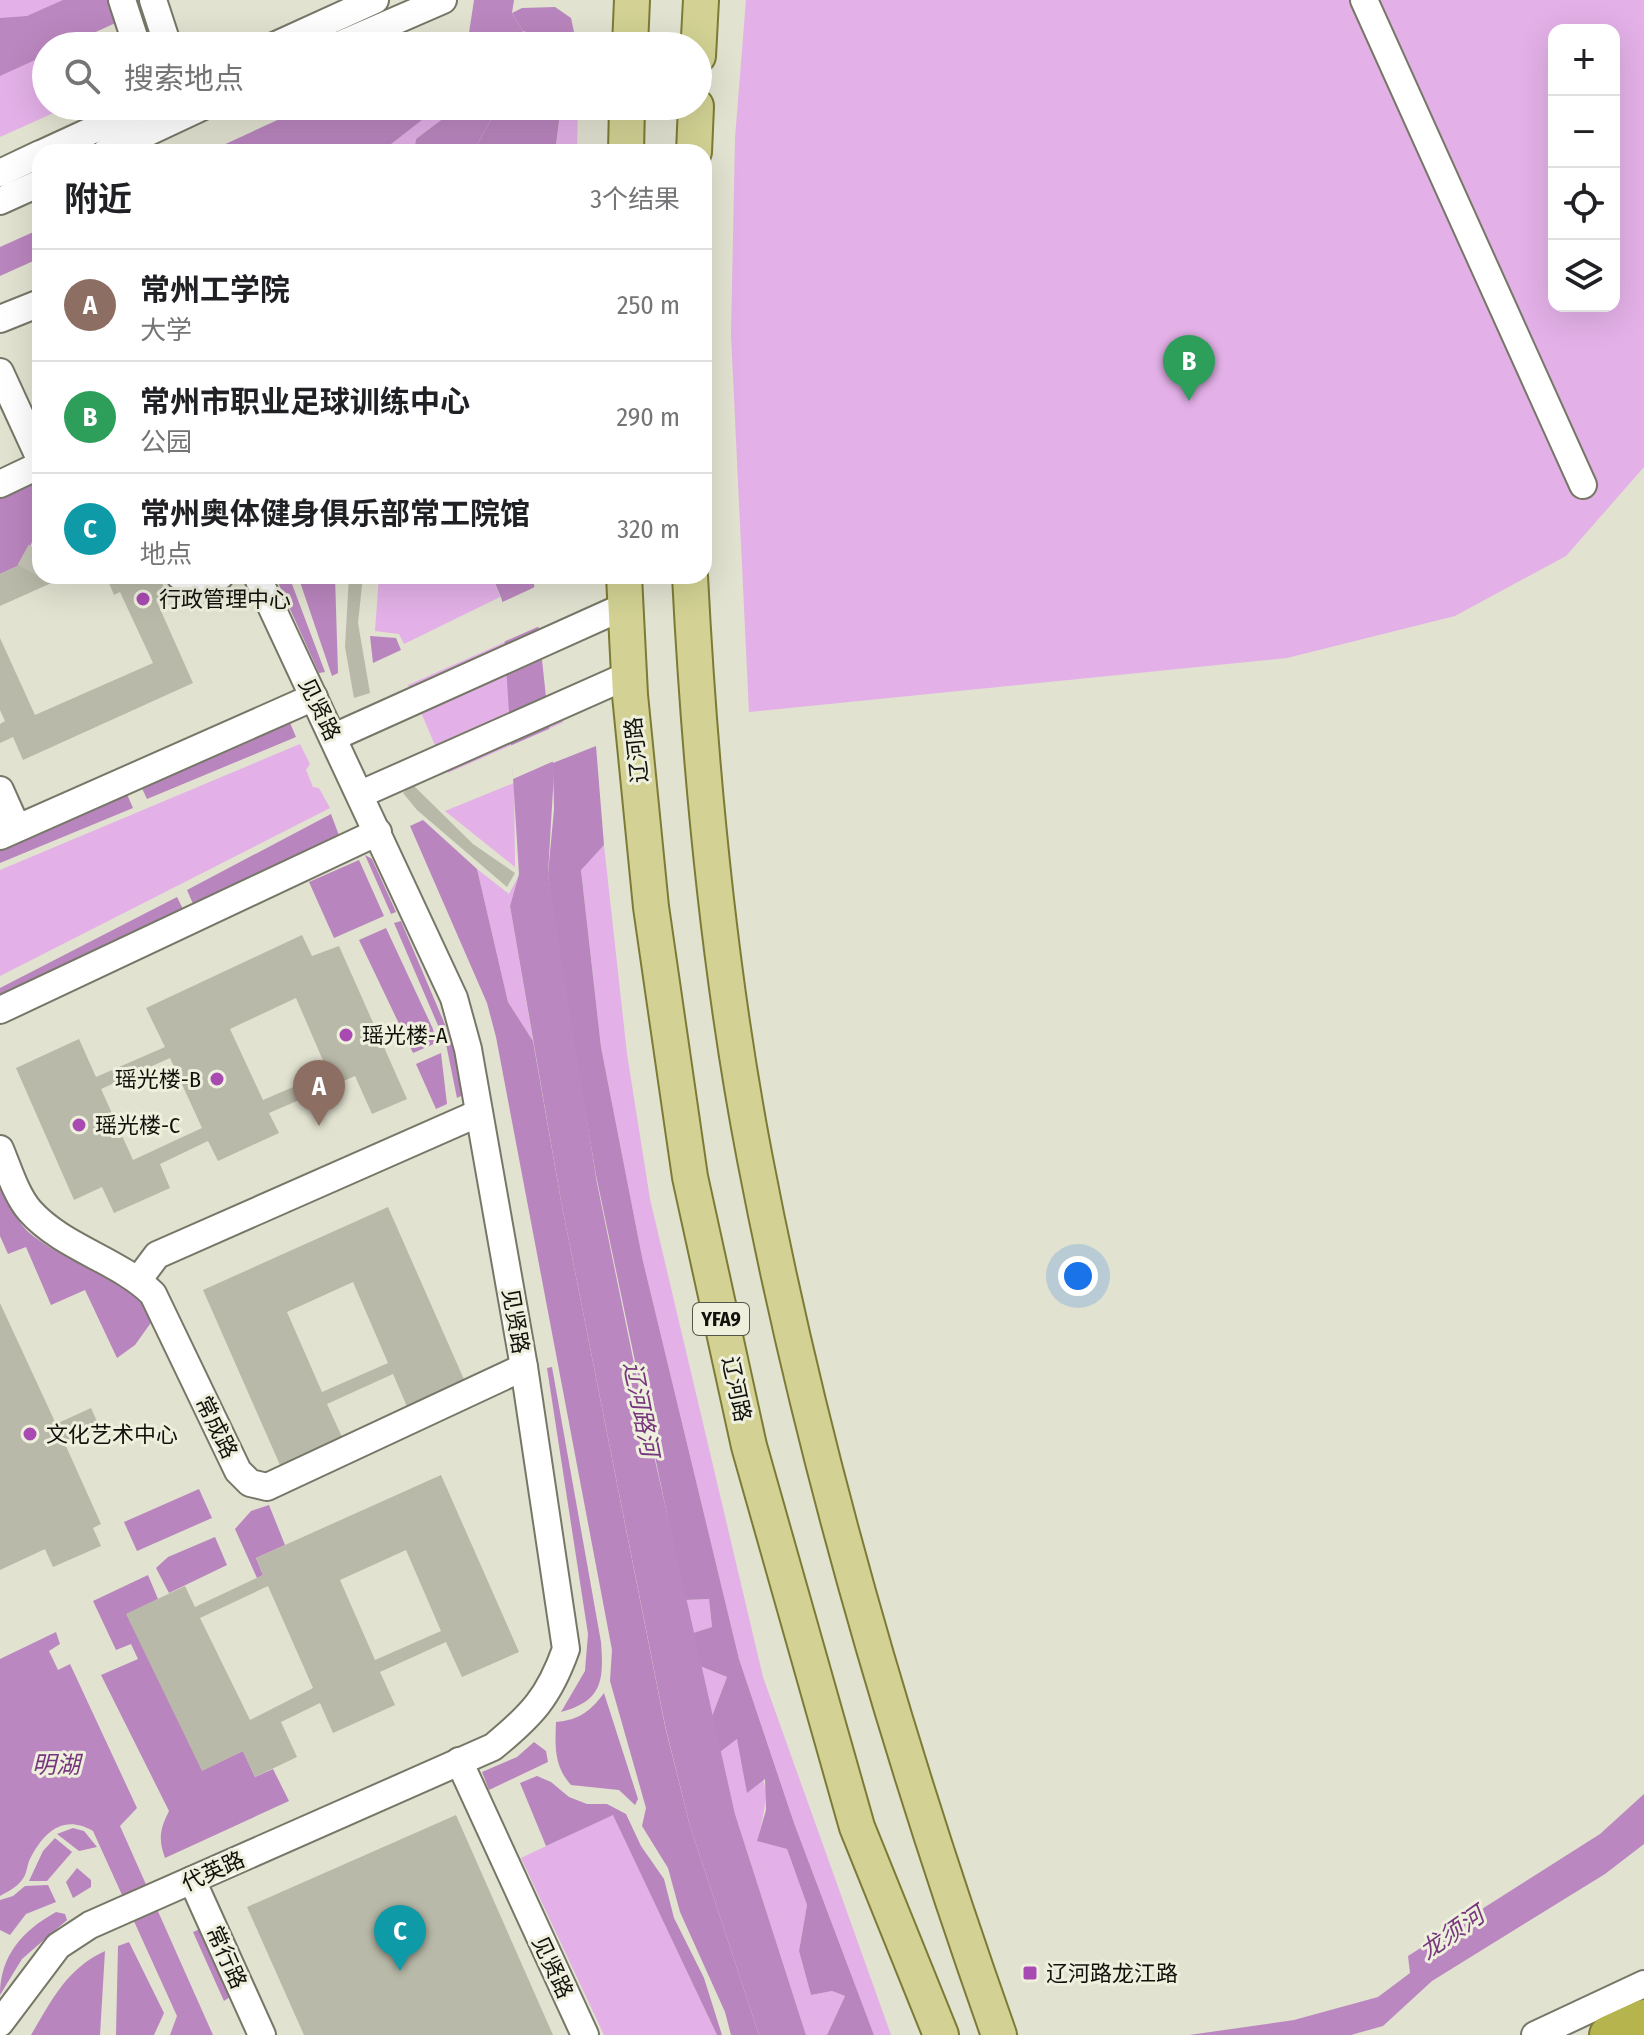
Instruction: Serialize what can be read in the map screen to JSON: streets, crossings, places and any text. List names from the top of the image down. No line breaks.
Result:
{"streets":{"main road":["辽河路","YFA9"],"street":["见贤路","常成路","代英路","常行路"]},"crossings":[["见贤路","常成路"],["见贤路","代英路"],["代英路","常行路"]],"water":["辽河路河","明湖","龙须河"],"places":{"other":["行政管理中心","瑶光楼-A","瑶光楼-B","瑶光楼-C","文化艺术中心"],"transit":["辽河路龙江路"]},"page":{"map_buttons":["+","−"],"search":"搜索地点","heading":["附近","3个结果"],"list":[{"mark":"A","name":"常州工学院","note":"大学","value":"250 m"},{"mark":"B","name":"常州市职业足球训练中心","note":"公园","value":"290 m"},{"mark":"C","name":"常州奥体健身俱乐部常工院馆","note":"地点","value":"320 m"}],"pins":["B","A","C"]}}
